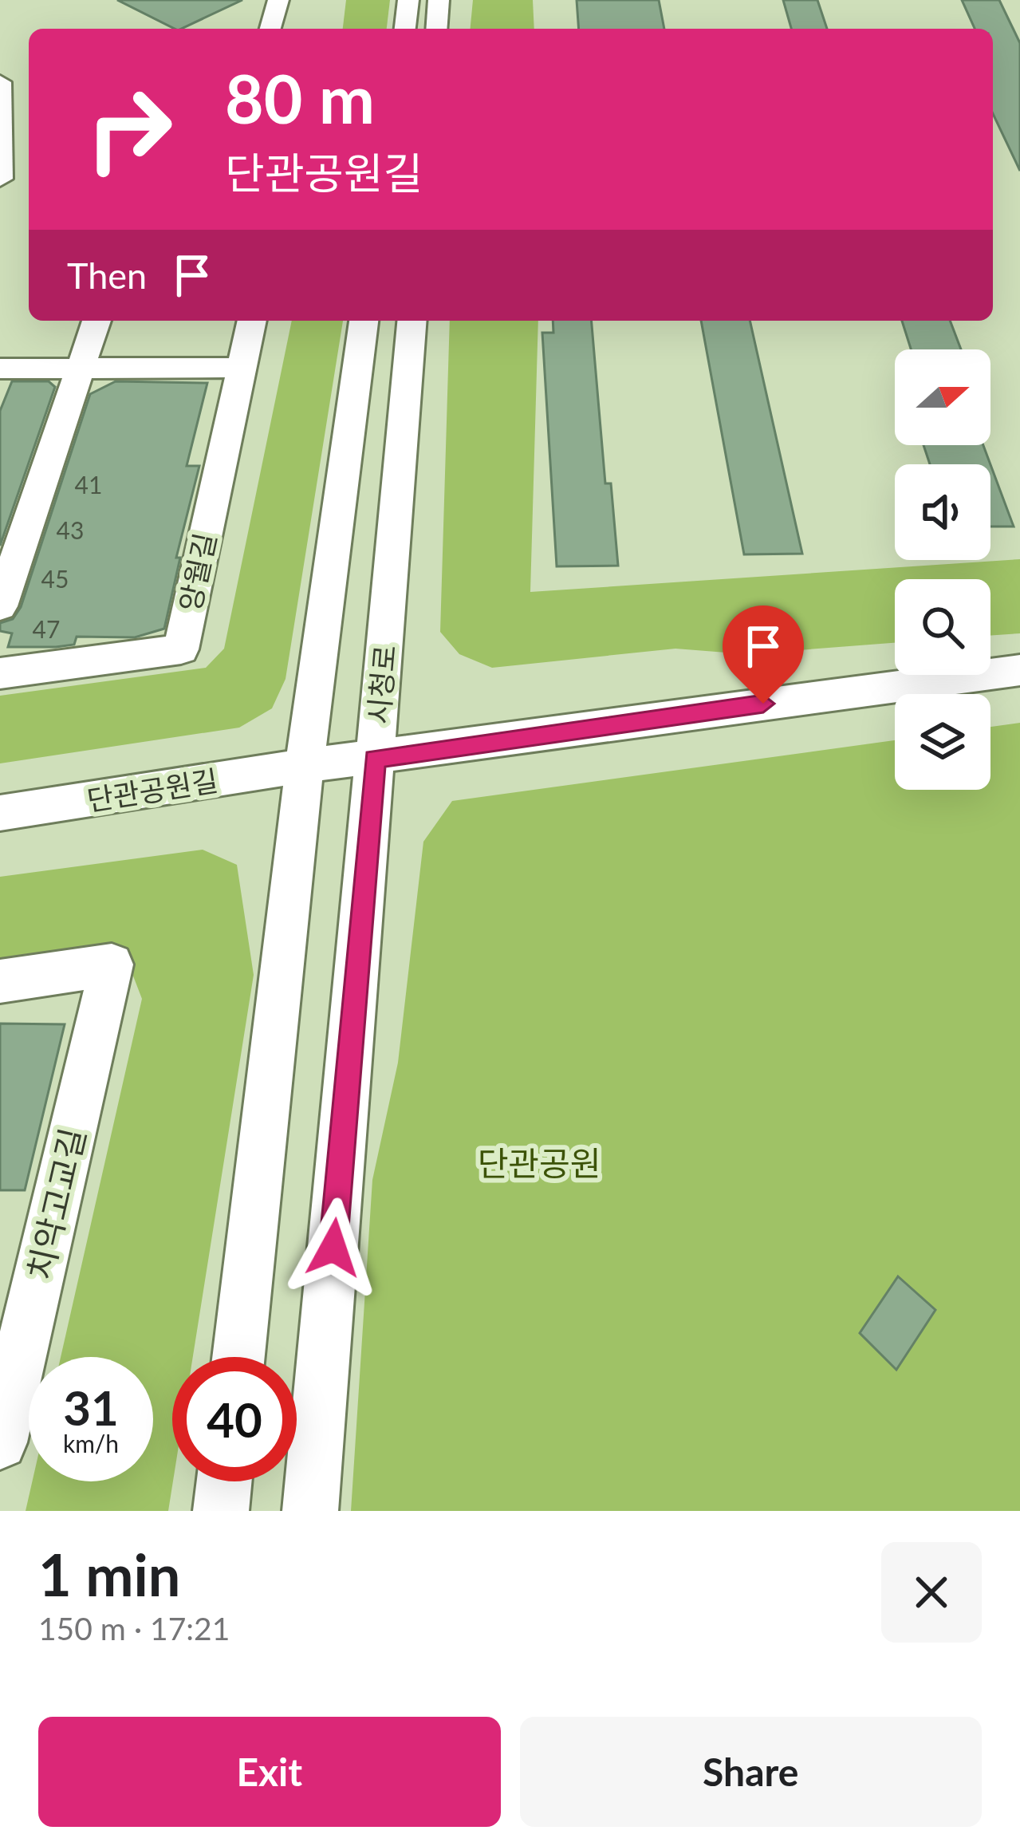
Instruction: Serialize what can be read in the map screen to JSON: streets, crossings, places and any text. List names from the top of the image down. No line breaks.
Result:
{"streets":{"street":["앙월길","시청로","단관공원길","치악고교길"]},"crossings":[["시청로","단관공원길"]],"parks":["단관공원"],"house_numbers":["41","43","45","47"],"north":"right","page":{"turn":["80 m","단관공원길"],"then":"Then","speed":"31 km/h","limit":"40","heading":["1 min","150 m · 17:21"],"buttons":["Exit","Share"]}}
